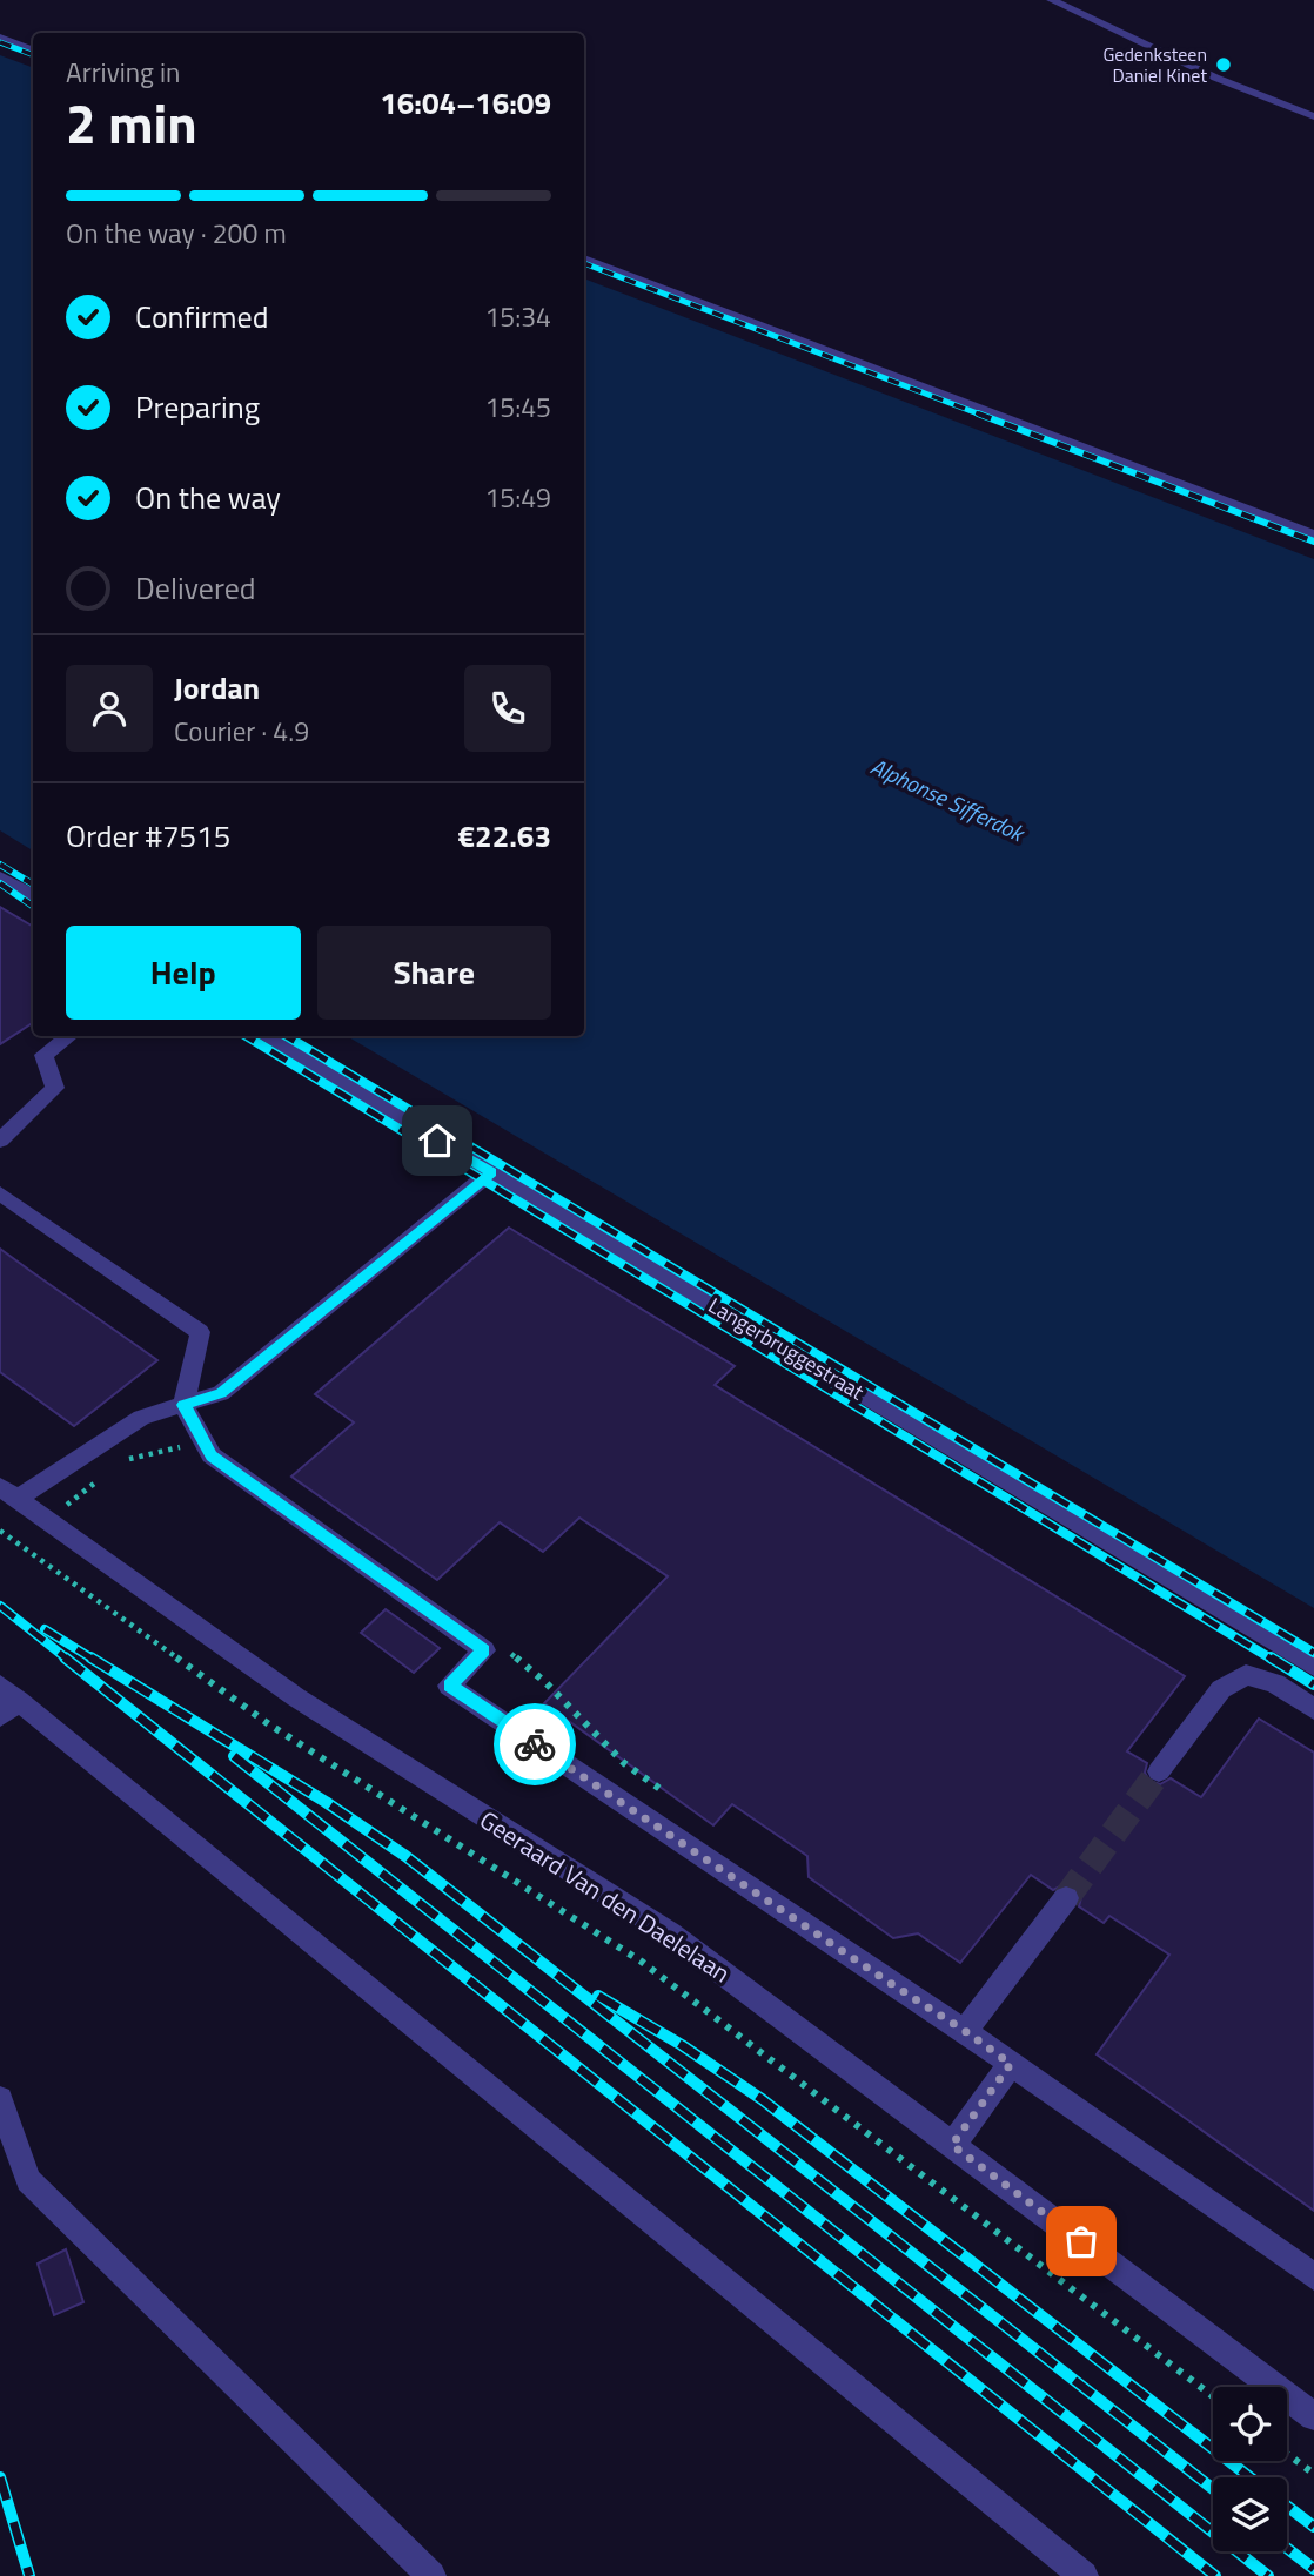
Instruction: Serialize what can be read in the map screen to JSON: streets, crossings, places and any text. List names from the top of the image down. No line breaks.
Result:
{"streets":{"street":["Langerbruggestraat","Geeraard Van den Daelelaan"]},"water":["Alphonse Sifferdok"],"places":["Gedenksteen Daniel Kinet"],"page":{"heading":["2 min","Arriving in","16:04–16:09"],"panel":["Jordan","Courier · 4.9","Order #7515","€22.63"],"bar":"On the way · 200 m","list":[["Confirmed","15:34"],["Preparing","15:45"],["On the way","15:49"],"Delivered"],"buttons":["Help","Share"]}}
